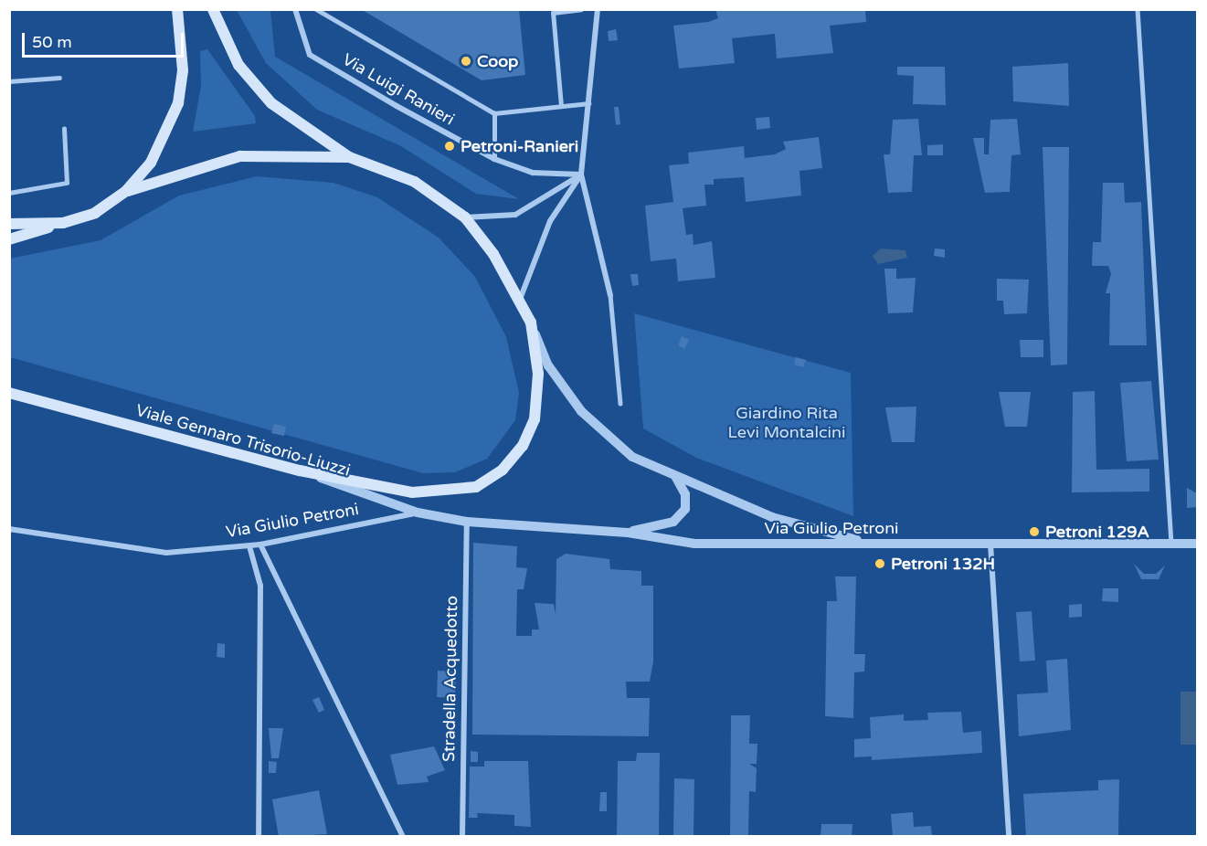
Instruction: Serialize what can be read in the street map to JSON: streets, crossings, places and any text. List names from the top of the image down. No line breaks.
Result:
{"streets":{"main road":["Viale Gennaro Trisorio-Liuzzi"],"street":["Via Luigi Ranieri","Via Giulio Petroni","Stradella Acquedotto"]},"crossings":[["Viale Gennaro Trisorio-Liuzzi","Via Giulio Petroni"],["Viale Gennaro Trisorio-Liuzzi","Stradella Acquedotto"],["Via Giulio Petroni","Stradella Acquedotto"]],"parks":["Giardino Rita Levi Montalcini"],"places":["Coop","Petroni-Ranieri","Petroni 129A","Petroni 132H"],"scale_bar":"50 m"}
